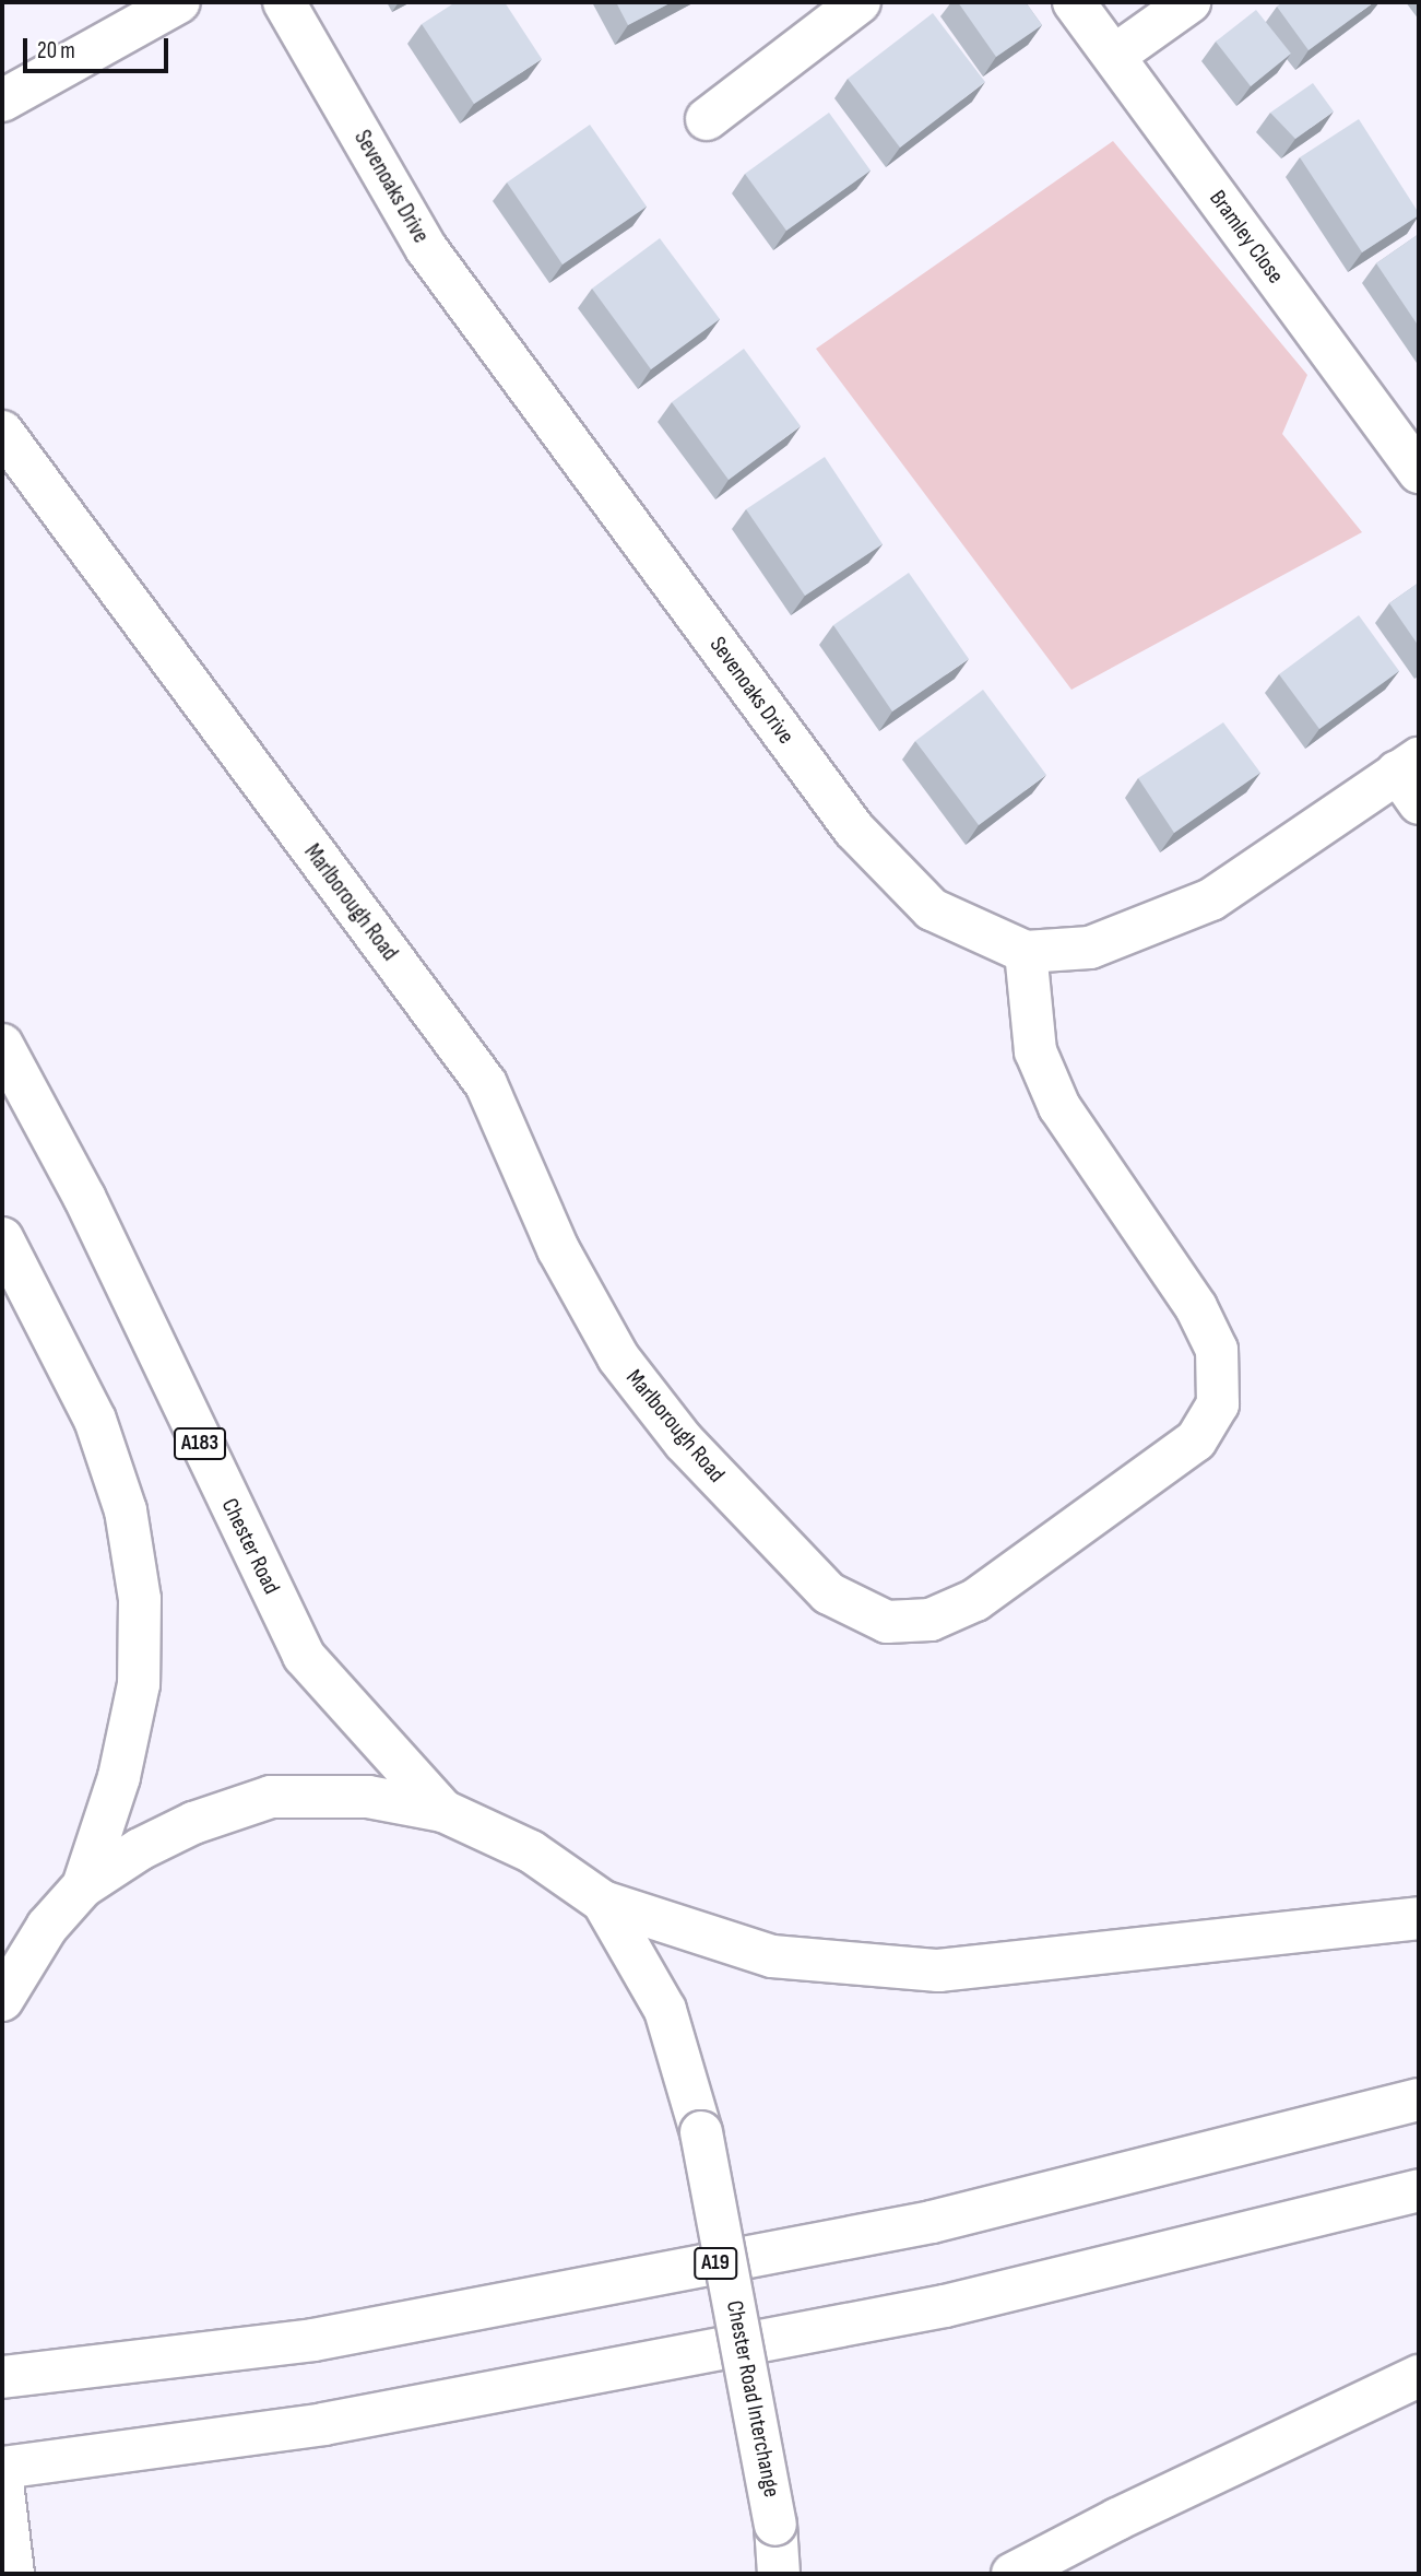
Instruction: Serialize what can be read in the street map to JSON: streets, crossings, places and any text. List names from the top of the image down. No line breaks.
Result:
{"streets":{"main road":["Sevenoaks Drive","Bramley Close","Marlborough Road","A183","Chester Road","A19","Chester Road Interchange"]},"crossings":[["Sevenoaks Drive","Marlborough Road"],["Chester Road","Chester Road Interchange"]],"scale_bar":"20 m"}
